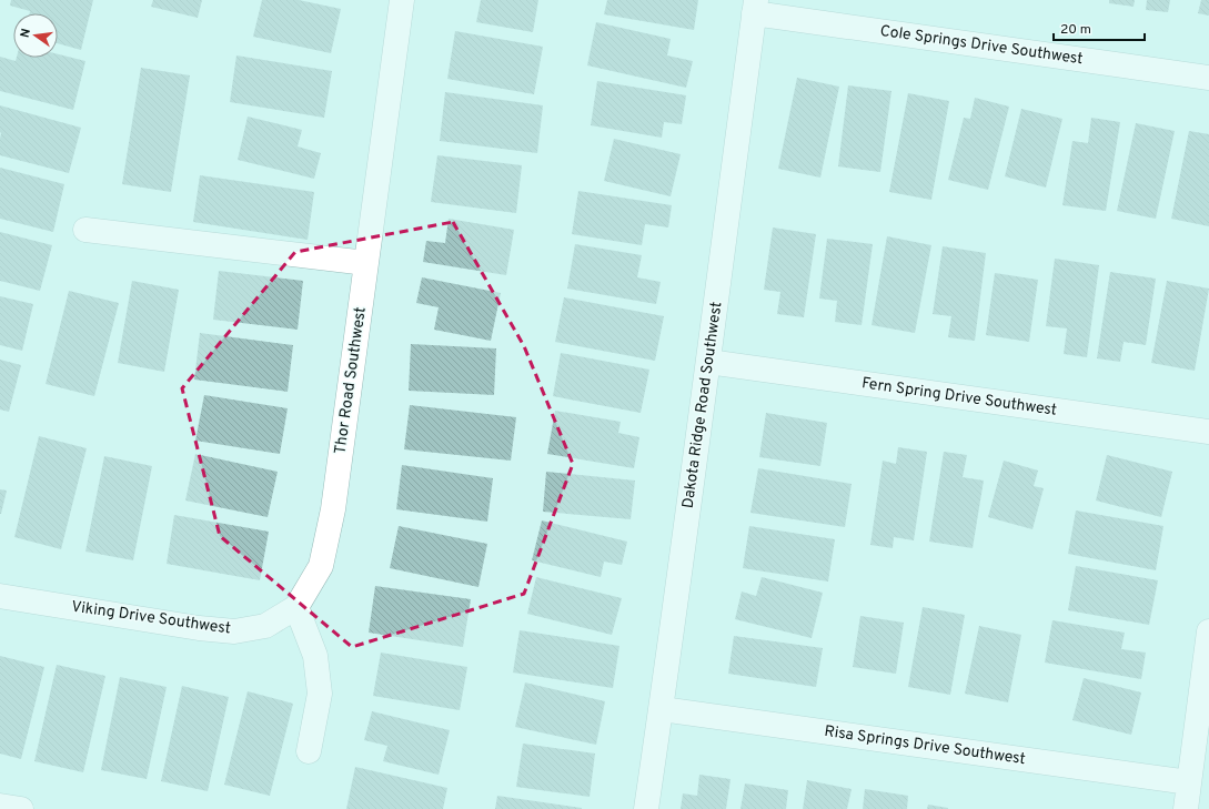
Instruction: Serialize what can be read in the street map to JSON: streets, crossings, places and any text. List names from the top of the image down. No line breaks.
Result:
{"streets":{"street":["Cole Springs Drive Southwest","Thor Road Southwest","Fern Spring Drive Southwest","Dakota Ridge Road Southwest","Viking Drive Southwest","Risa Springs Drive Southwest"]},"crossings":[["Cole Springs Drive Southwest","Dakota Ridge Road Southwest"],["Thor Road Southwest","Viking Drive Southwest"],["Fern Spring Drive Southwest","Dakota Ridge Road Southwest"],["Dakota Ridge Road Southwest","Risa Springs Drive Southwest"]],"scale_bar":"20 m","north":"left"}
